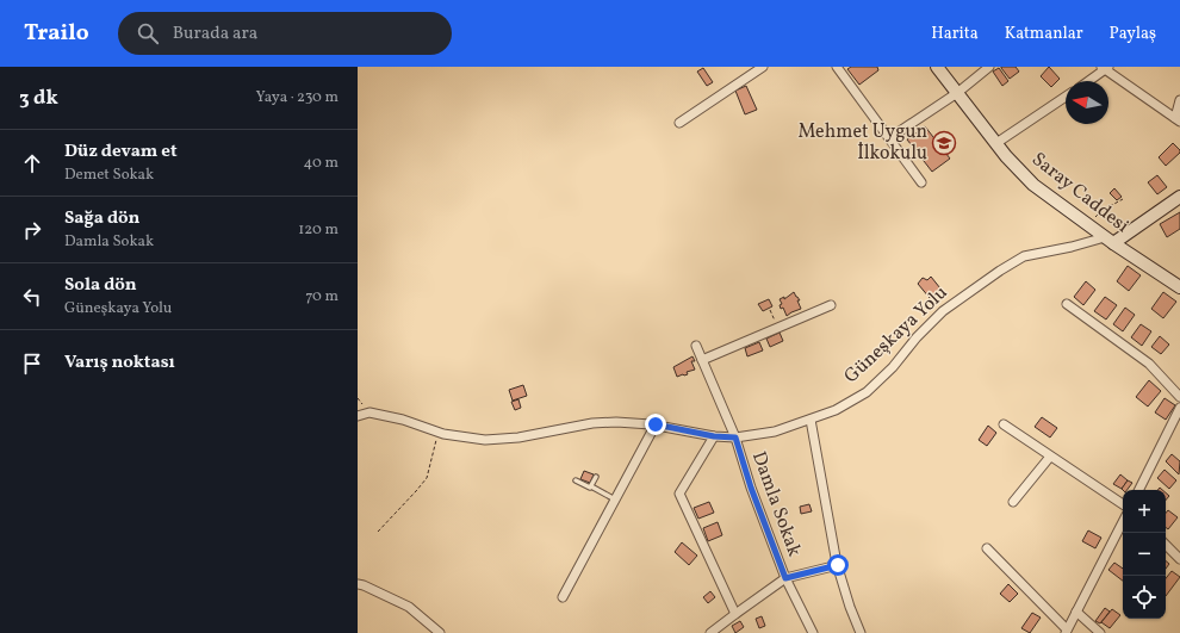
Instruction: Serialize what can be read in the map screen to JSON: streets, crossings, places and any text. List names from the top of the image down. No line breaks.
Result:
{"streets":{"street":["Saray Caddesi","Güneşkaya Yolu","Damla Sokak"]},"crossings":[["Saray Caddesi","Güneşkaya Yolu"],["Güneşkaya Yolu","Damla Sokak"]],"places":{"school or university":["Mehmet Uygun İlkokulu"]},"north":"left","page":{"header":"Trailo","search":"Burada ara","nav":["Harita","Katmanlar","Paylaş"],"heading":["3 dk","Yaya · 230 m"],"list":[["Düz devam et","Demet Sokak","40 m"],["Sağa dön","Damla Sokak","120 m"],["Sola dön","Güneşkaya Yolu","70 m"],"Varış noktası"],"map_buttons":["+","−"]}}
